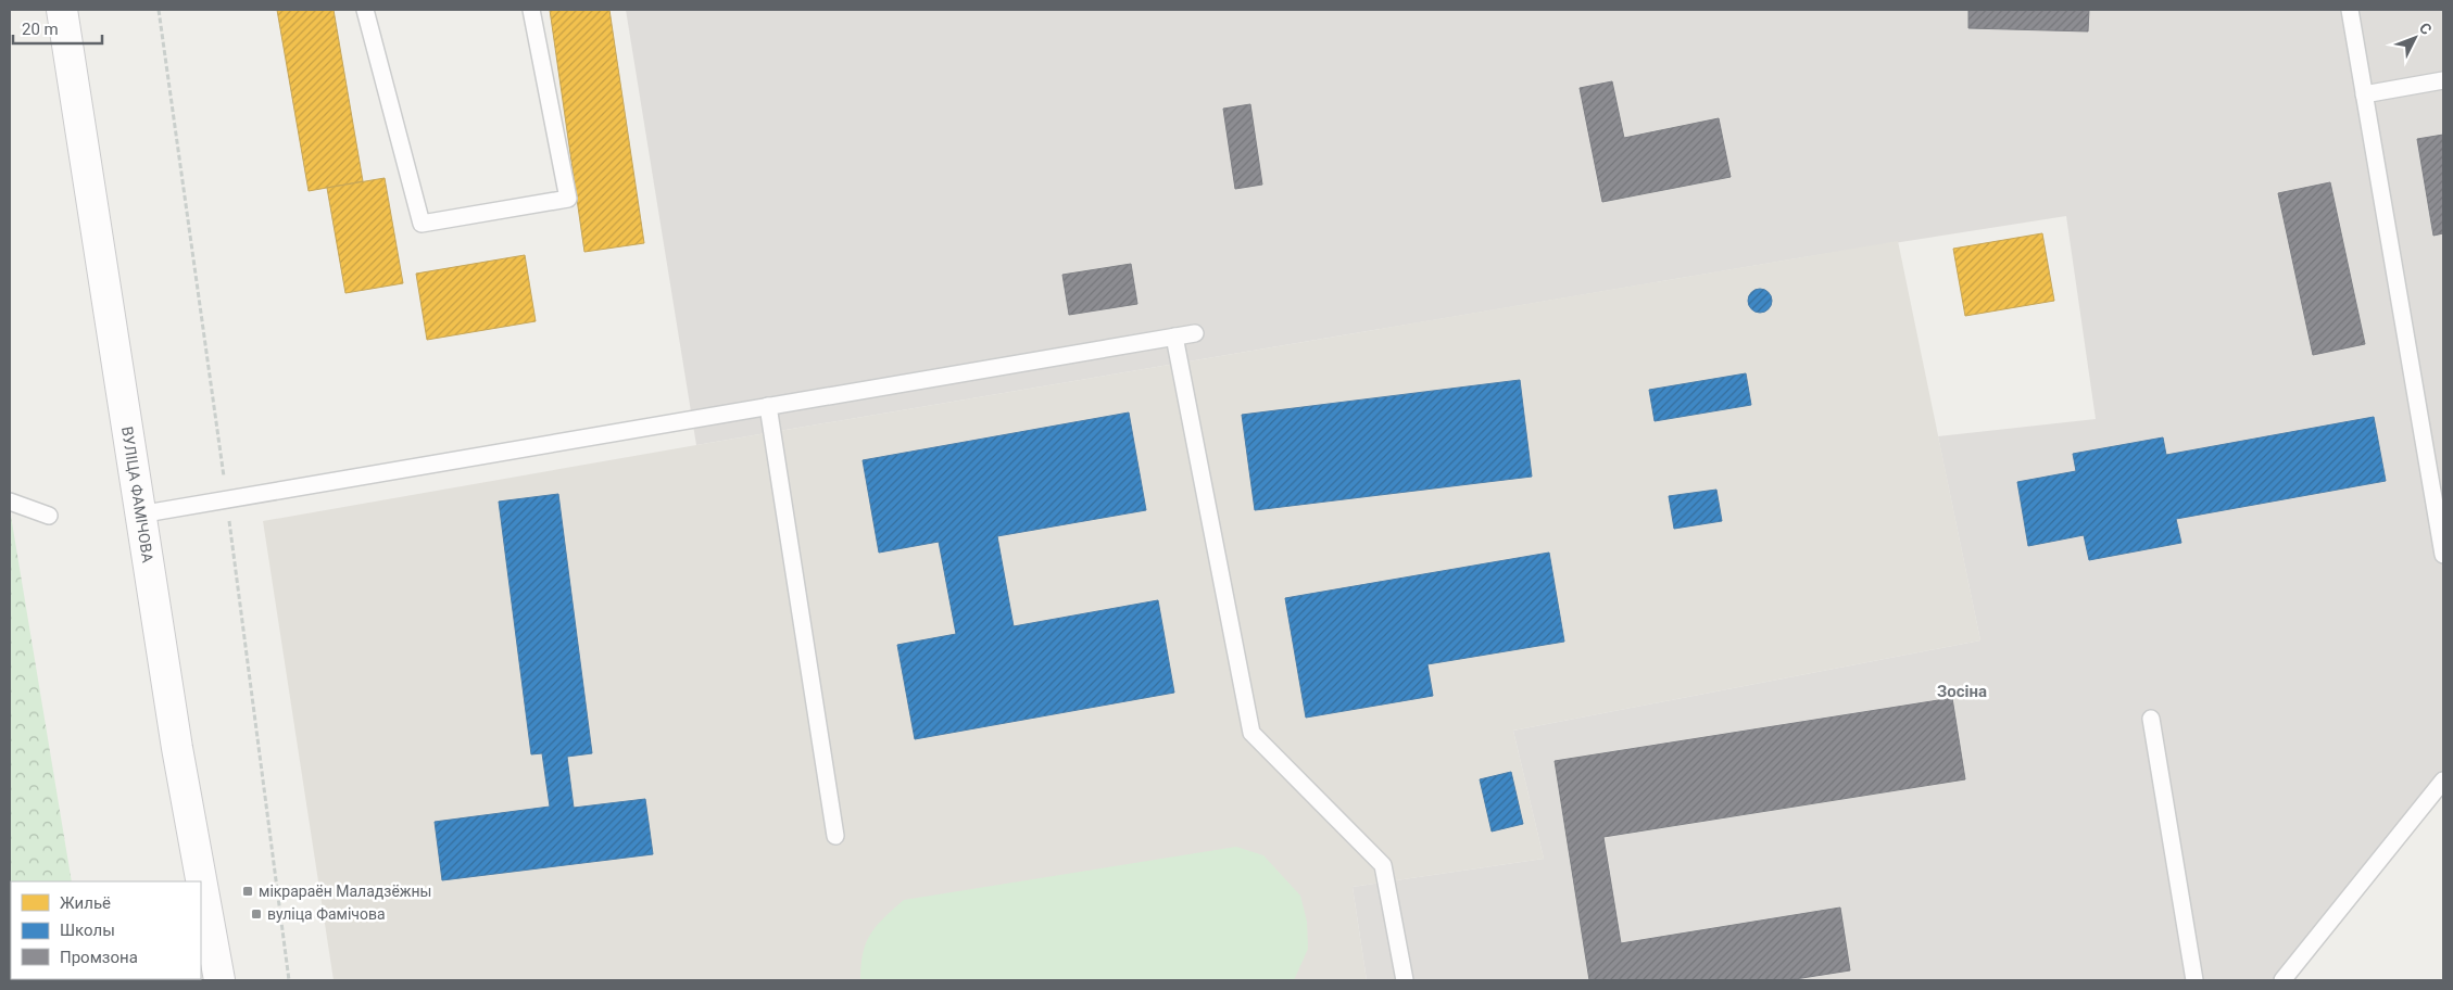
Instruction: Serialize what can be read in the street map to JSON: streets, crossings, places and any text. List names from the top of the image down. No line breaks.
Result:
{"streets":{"main road":["ВУЛІЦА ФАМІЧОВА"]},"districts":["Зосіна"],"places":{"transit":["мікрараён Маладзёжны","вуліца Фамічова"]},"legend":["Жильё","Школы","Промзона"],"scale_bar":"20 m","north":"top right"}
